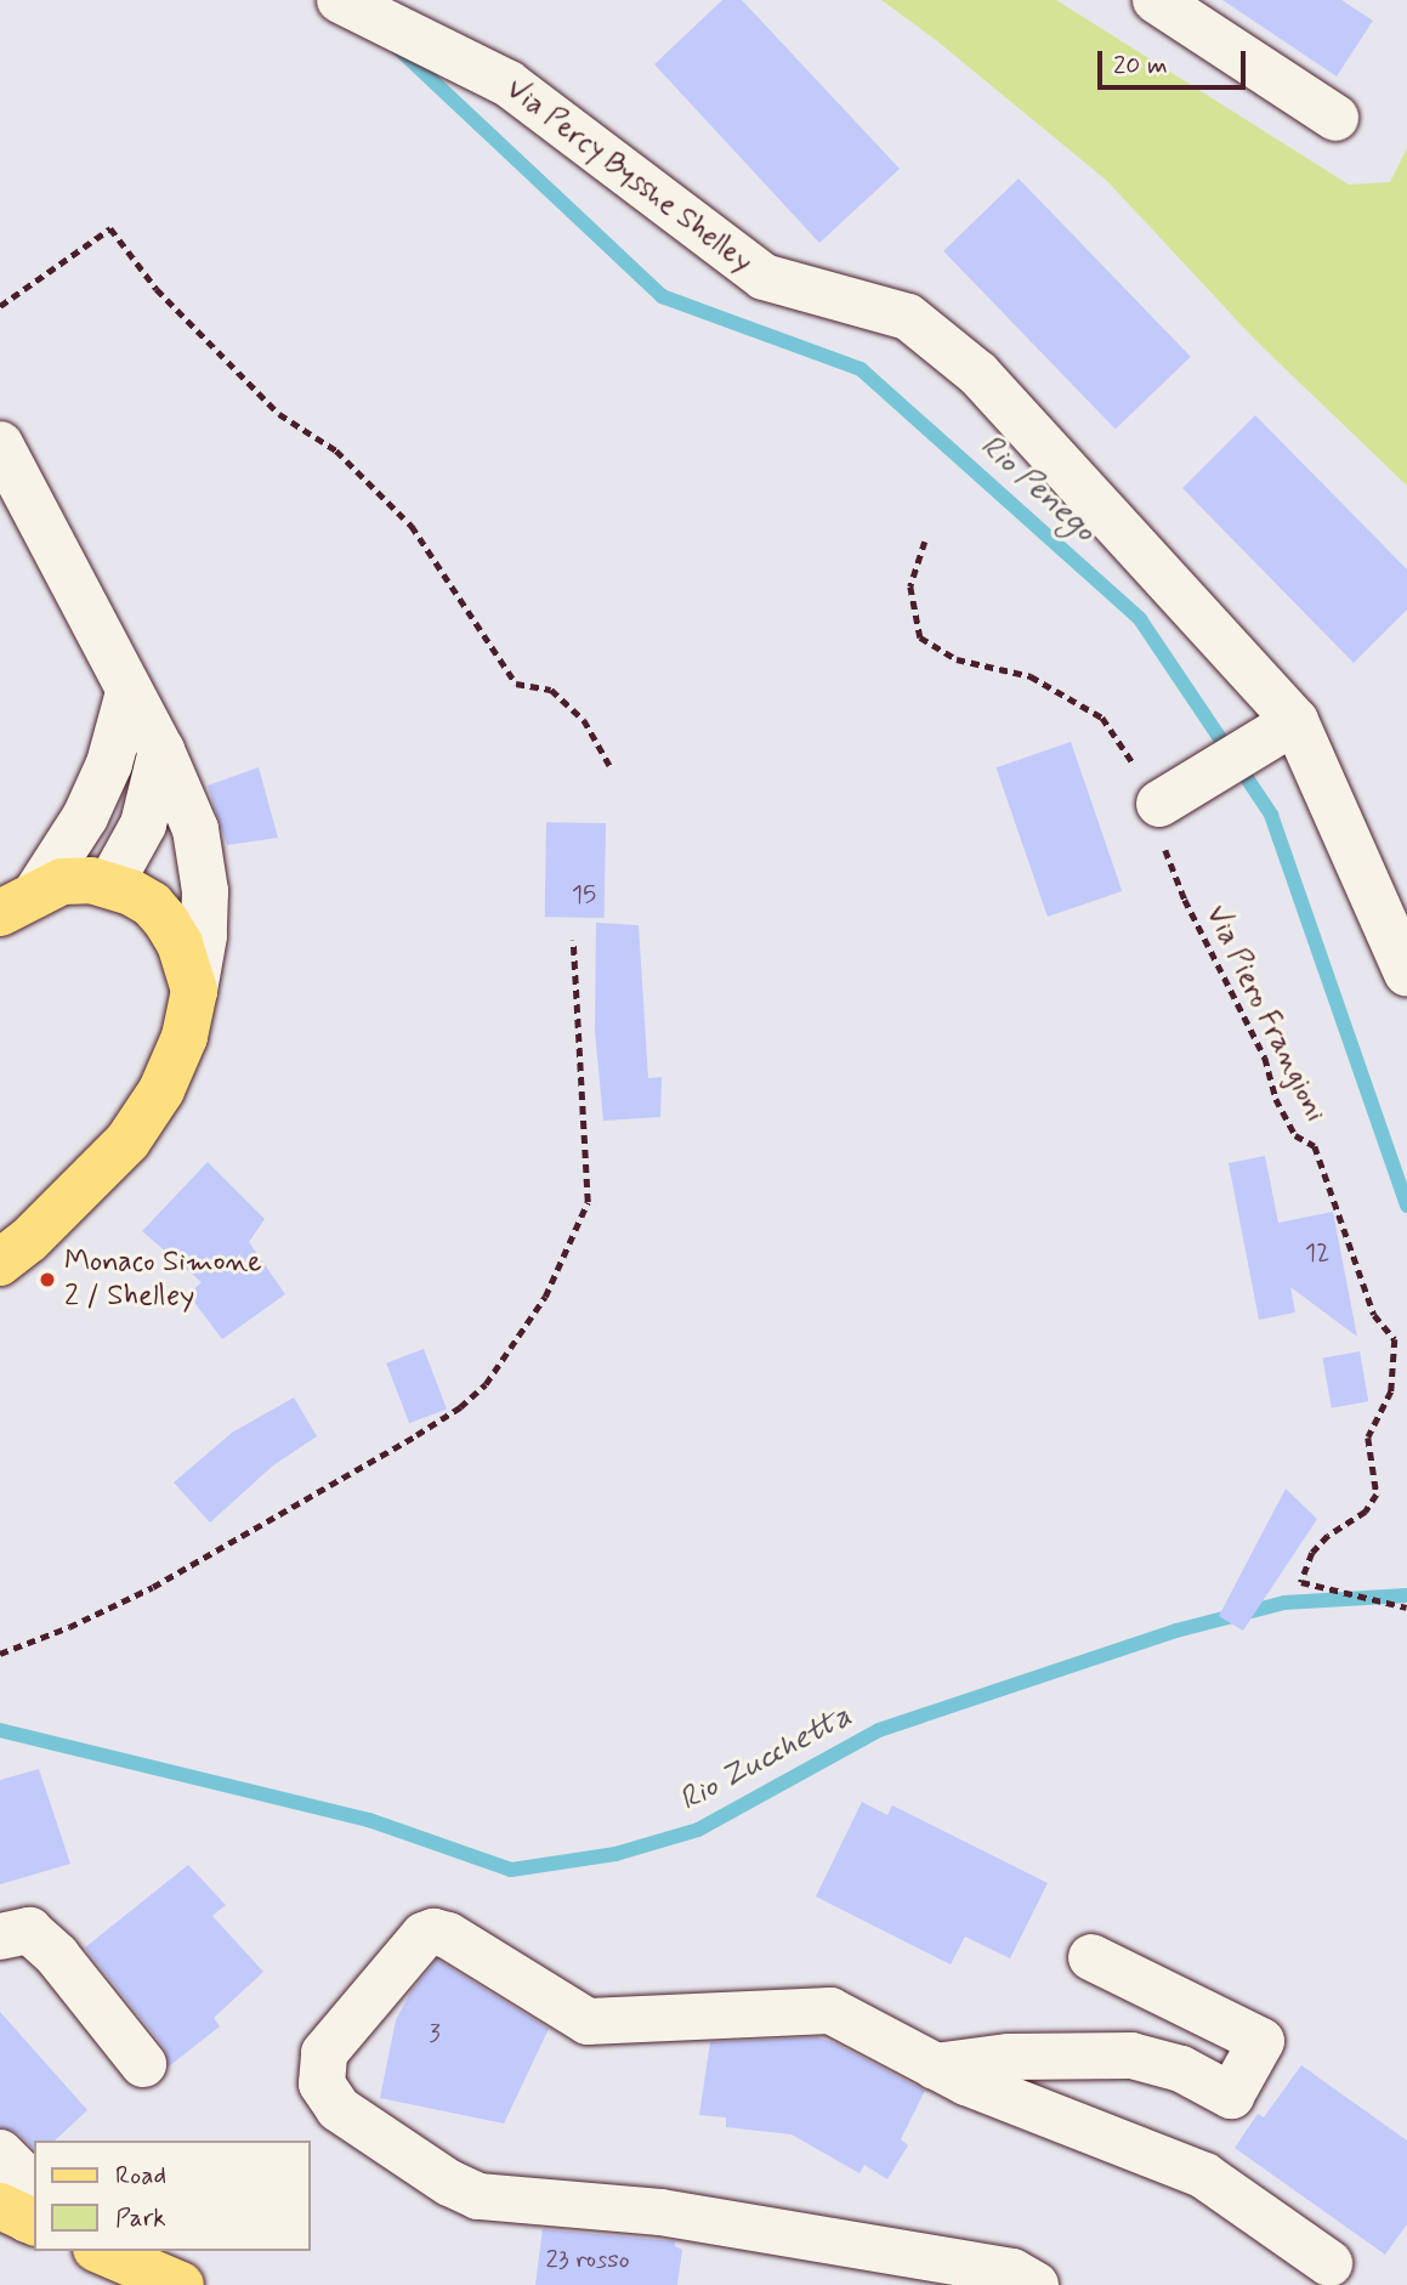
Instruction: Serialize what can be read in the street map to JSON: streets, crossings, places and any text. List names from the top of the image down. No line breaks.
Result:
{"streets":{"street":["Via Percy Bysshe Shelley"],"path":["Via Piero Frangioni"]},"water":["Rio Penego","Rio Zucchetta"],"places":["Monaco Simone 2 / Shelley"],"house_numbers":["15","12","3","23 rosso"],"legend":["Road","Park"],"scale_bar":"20 m"}
